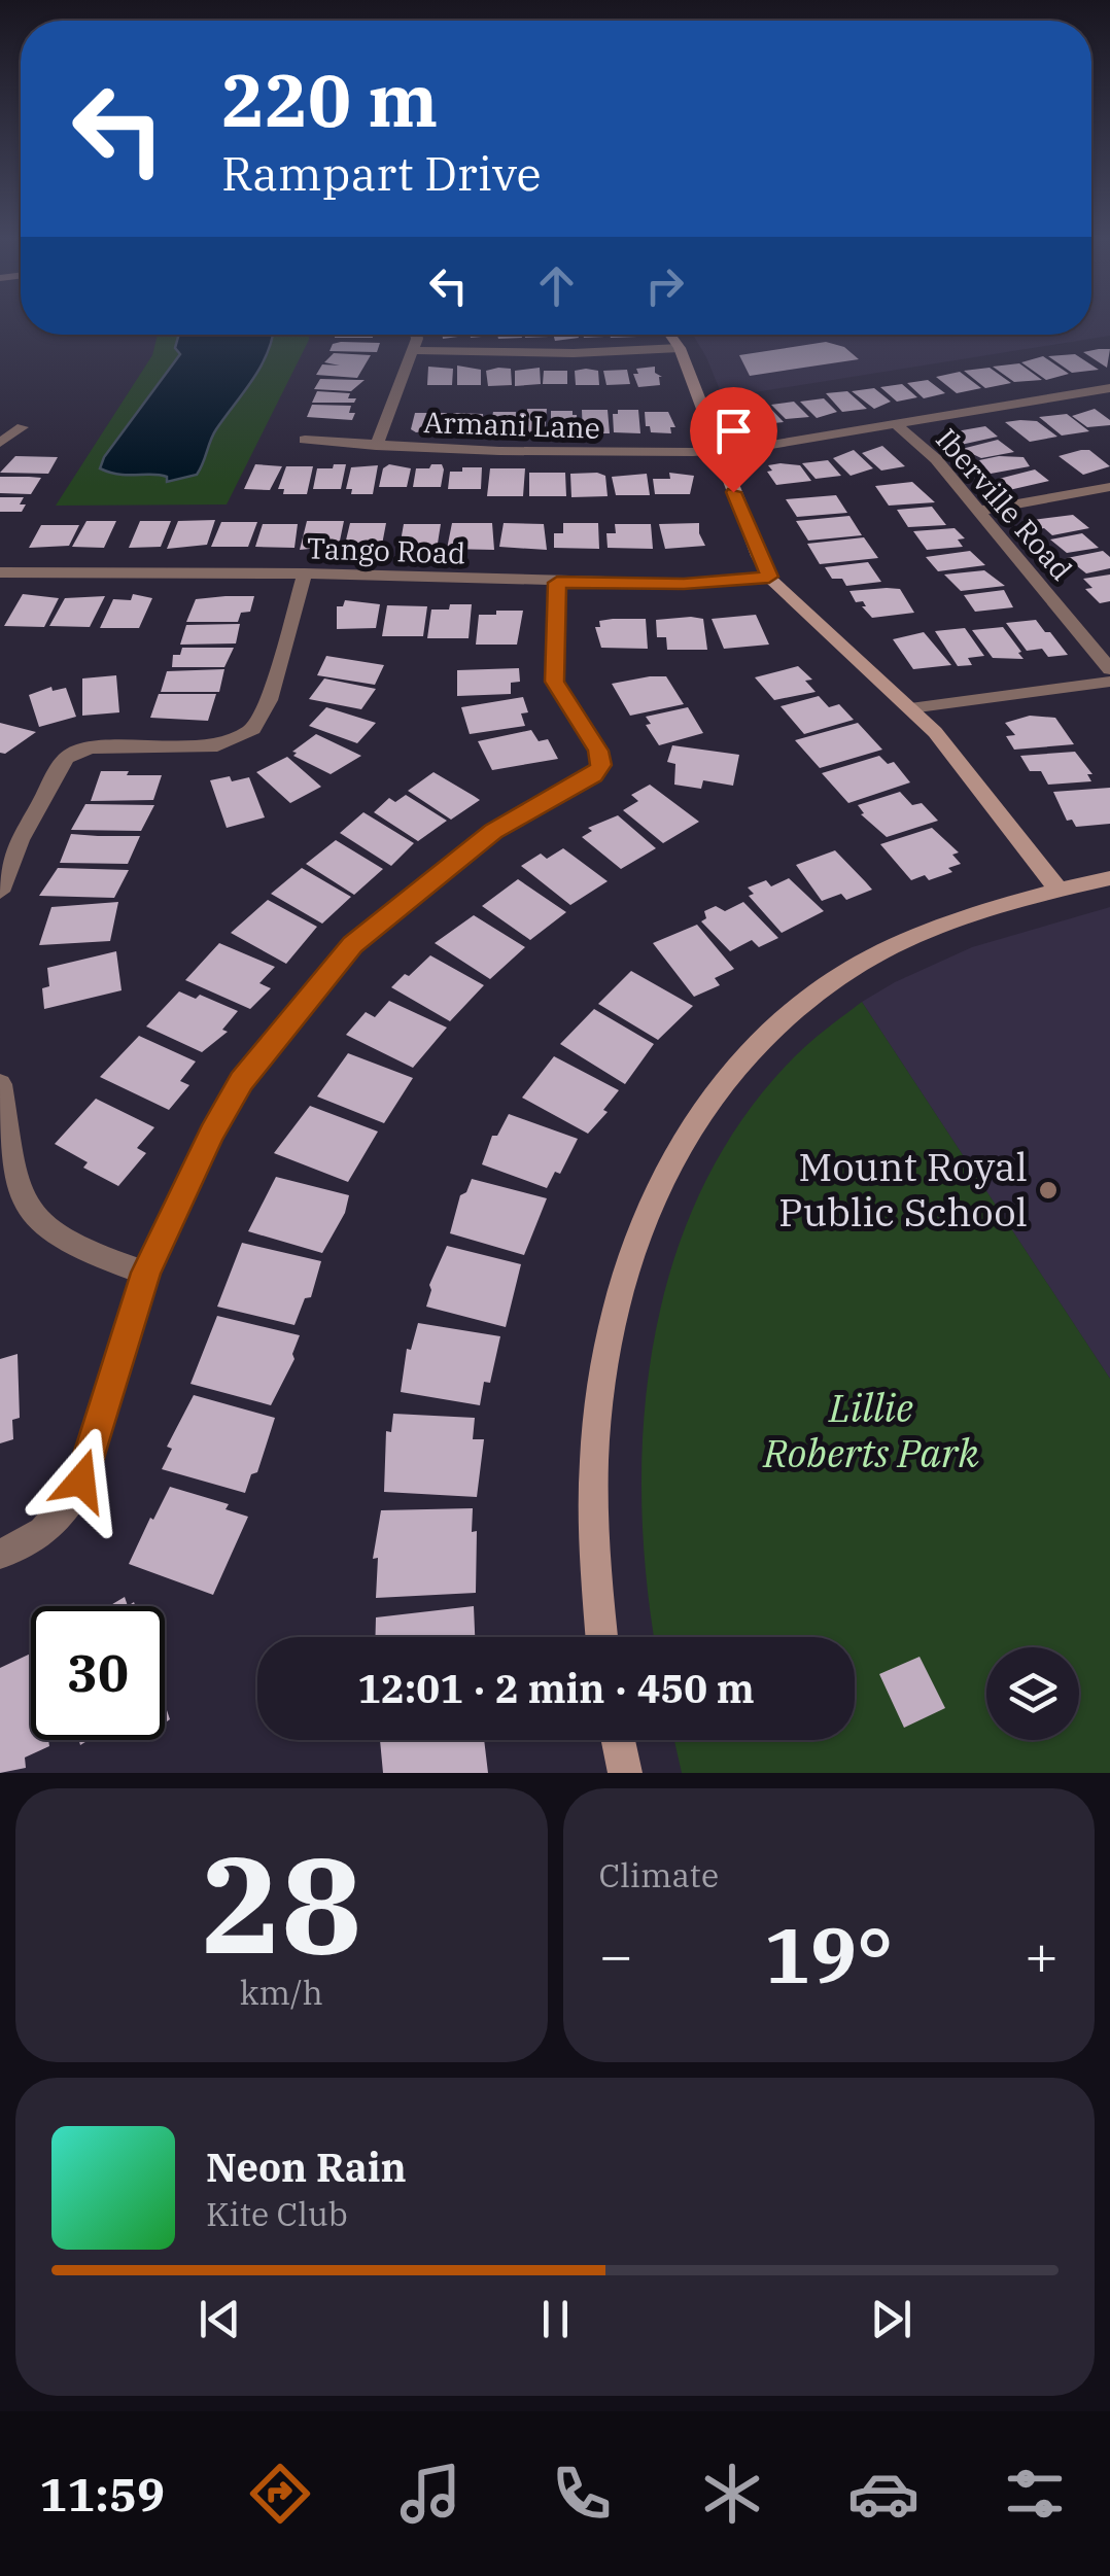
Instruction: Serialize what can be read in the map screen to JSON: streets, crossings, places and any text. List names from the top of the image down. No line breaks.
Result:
{"streets":{"street":["Armani Lane","Iberville Road","Tango Road"]},"crossings":[["Armani Lane","Iberville Road"]],"parks":["Lillie Roberts Park"],"places":["Mount Royal Public School"],"page":{"turn":["220 m","Rampart Drive"],"limit":"30","trip":"12:01 · 2 min · 450 m","tile":[["28","km/h"],"Climate"],"heat":["−","19°","+"],"song":["Neon Rain","Kite Club"],"tabs":"11:59"}}
